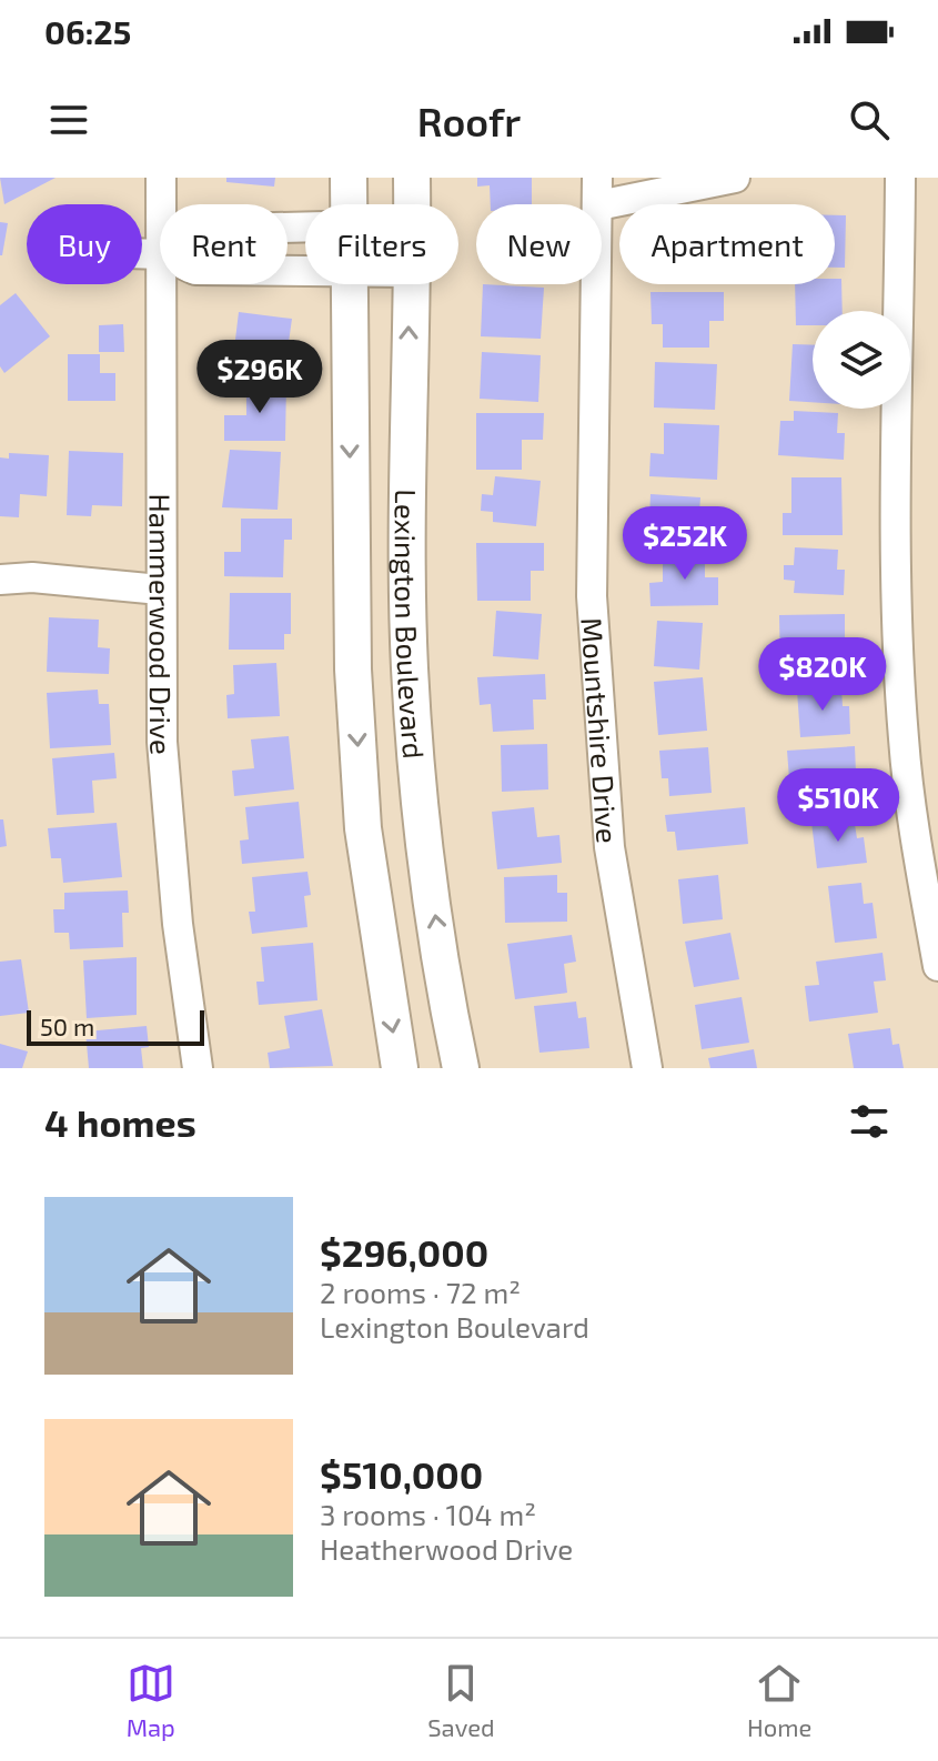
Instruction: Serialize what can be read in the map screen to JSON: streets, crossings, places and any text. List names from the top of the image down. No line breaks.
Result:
{"streets":{"street":["Hammerwood Drive","Lexington Boulevard","Mountshire Drive"]},"scale_bar":"50 m","page":{"status":"06:25","header":"Roofr","chip":["Buy","Rent","Filters","New","Apartment"],"price":["$296K","$252K","$820K","$510K"],"scale":"50 m","heading":"4 homes","list":[{"name":"$296,000","note":"2 rooms · 72 m² · Lexington Boulevard"},{"name":"$510,000","note":"3 rooms · 104 m² · Heatherwood Drive"}],"tabs":["Map","Saved","Home"]}}
